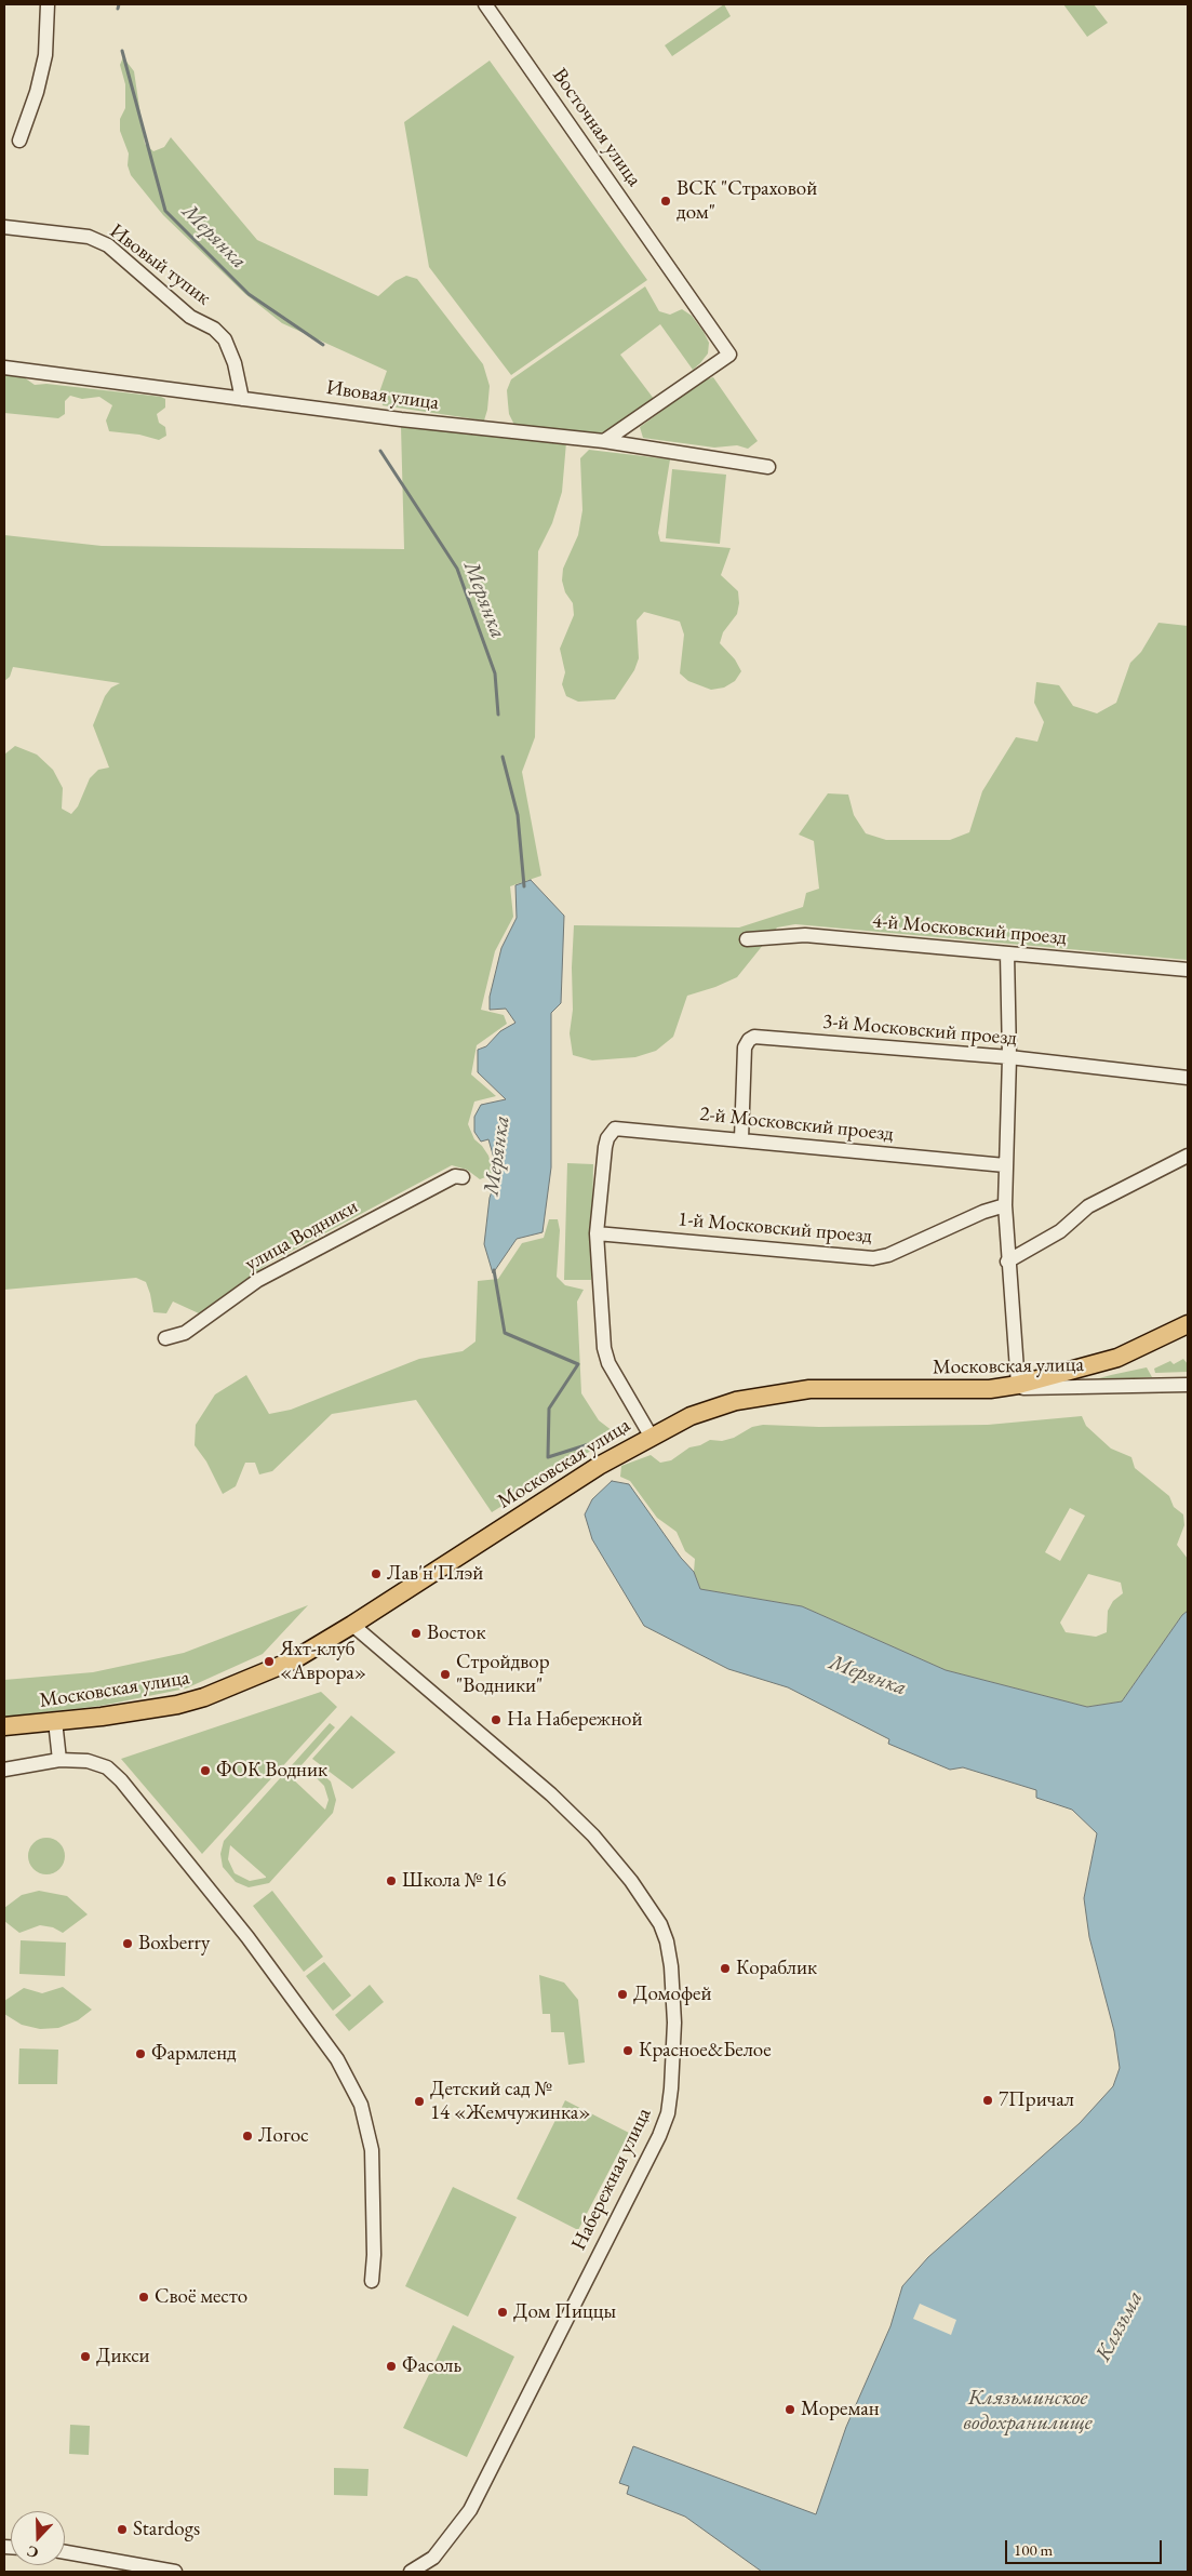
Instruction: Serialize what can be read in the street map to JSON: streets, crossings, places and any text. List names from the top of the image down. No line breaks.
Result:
{"streets":{"main road":["Московская улица"],"street":["Восточная улица","Ивовый тупик","Ивовая улица","4-й Московский проезд","3-й Московский проезд","2-й Московский проезд","1-й Московский проезд","улица Водники","Набережная улица"]},"crossings":[["Восточная улица","Ивовая улица"],["Ивовый тупик","Ивовая улица"],["3-й Московский проезд","2-й Московский проезд"],["2-й Московский проезд","1-й Московский проезд"],["Московская улица","Набережная улица"]],"water":["Мерянка","Клязьма","Клязьминское водохранилище"],"places":["ВСК \"Страховой дом\"","Лав'н'Плэй","Восток","Яхт-клуб «Аврора»","Стройдвор \"Водники\"","На Набережной","ФОК Водник","Школа № 16","Boxberry","Кораблик","Домофей","Красное&Белое","Фармленд","7Причал","Детский сад № 14 «Жемчужинка»","Логос","Своё место","Дом Пиццы","Дикси","Фасоль","Мореман","Stardogs"],"scale_bar":"100 m","north":"bottom"}
